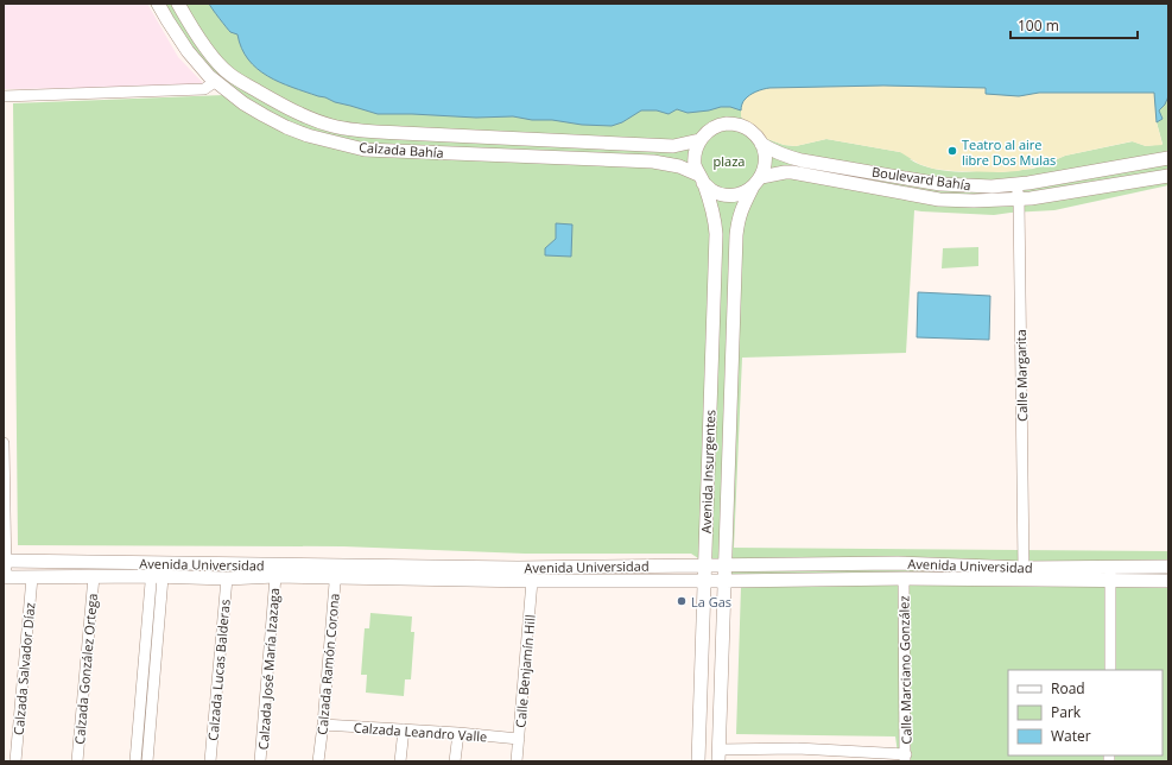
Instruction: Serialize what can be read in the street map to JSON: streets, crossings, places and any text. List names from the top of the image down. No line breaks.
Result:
{"streets":{"main road":["Calzada Bahía","Boulevard Bahía","Avenida Insurgentes","Avenida Universidad"],"street":["Calle Margarita","Calzada Ramón Corona","Calzada Salvador Díaz","Calzada González Ortega","Calzada José María Izazaga","Calzada Lucas Balderas","Calle Marciano González","Calle Benjamín Hill","Calzada Leandro Valle"]},"crossings":[["Calzada Bahía","Boulevard Bahía"],["Calzada Bahía","Avenida Insurgentes"],["Boulevard Bahía","Calle Margarita"],["Boulevard Bahía","Avenida Insurgentes"],["Calle Margarita","Avenida Universidad"],["Avenida Insurgentes","Avenida Universidad"],["Avenida Universidad","Calzada Ramón Corona"],["Avenida Universidad","Calzada Salvador Díaz"],["Avenida Universidad","Calzada González Ortega"],["Avenida Universidad","Calzada José María Izazaga"],["Avenida Universidad","Calzada Lucas Balderas"],["Avenida Universidad","Calle Marciano González"],["Avenida Universidad","Calle Benjamín Hill"],["Calzada Ramón Corona","Calzada Leandro Valle"],["Calle Benjamín Hill","Calzada Leandro Valle"]],"parks":["plaza"],"places":["Teatro al aire libre Dos Mulas","La Gas"],"legend":["Road","Park","Water"],"scale_bar":"100 m"}
